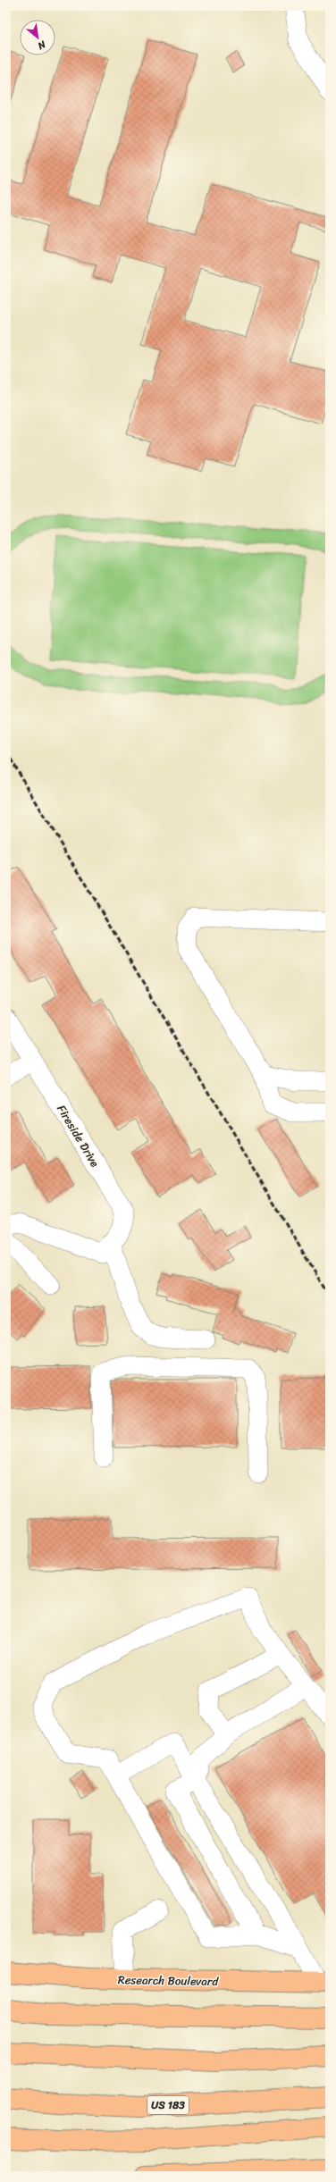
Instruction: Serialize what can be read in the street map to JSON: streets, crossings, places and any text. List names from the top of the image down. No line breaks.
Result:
{"streets":{"main road":["Research Boulevard","US 183"],"street":["Fireside Drive"]},"north":"bottom right"}
